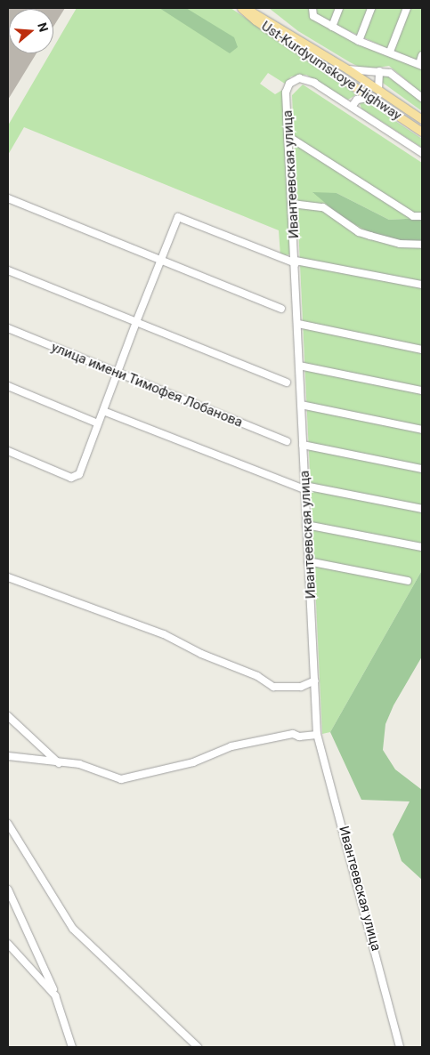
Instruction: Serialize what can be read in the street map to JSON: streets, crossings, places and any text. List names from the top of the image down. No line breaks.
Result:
{"streets":{"main road":["Ust-Kurdyumskoye Highway"],"street":["Ивантеевская улица","улица имени Тимофея Лобанова"]},"north":"right"}
